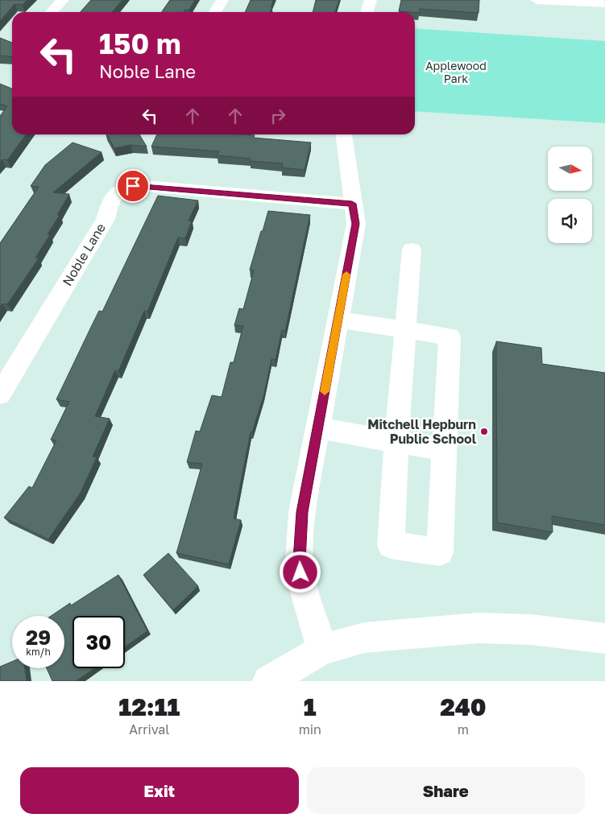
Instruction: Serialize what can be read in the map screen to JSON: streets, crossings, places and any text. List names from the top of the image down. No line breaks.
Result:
{"streets":{"street":["Noble Lane"]},"parks":["Applewood Park"],"places":["Mitchell Hepburn Public School"],"north":"right","page":{"turn":["150 m","Noble Lane"],"speed":"29 km/h","limit":"30","eta":["12:11","Arrival","1","min","240","m"],"buttons":["Exit","Share"]}}
